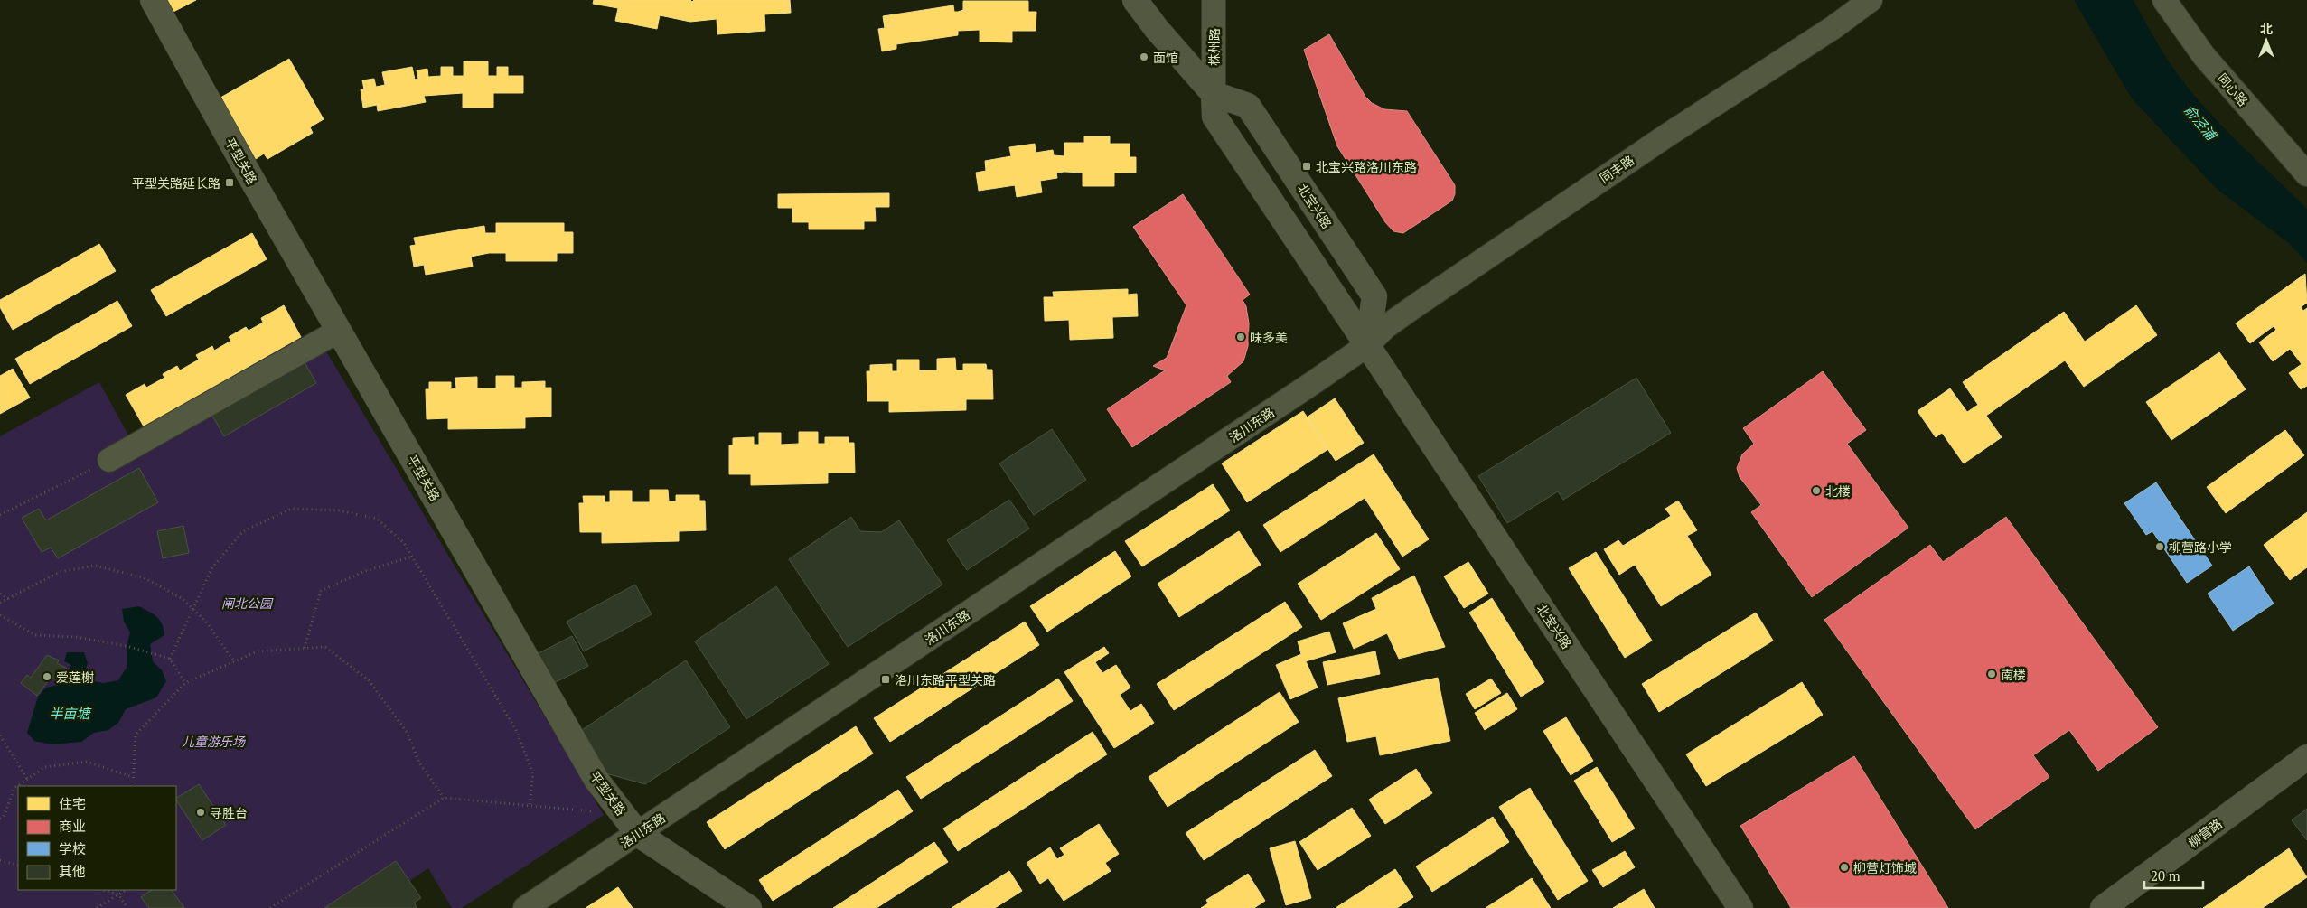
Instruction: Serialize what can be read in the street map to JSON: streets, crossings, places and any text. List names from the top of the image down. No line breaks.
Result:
{"streets":{"street":["株州路","同心路","平型关路","同丰路","北宝兴路","洛川东路","柳营路"]},"crossings":[["株州路","北宝兴路"],["平型关路","洛川东路"],["同丰路","北宝兴路"],["同丰路","洛川东路"],["北宝兴路","洛川东路"]],"water":["俞泾浦","半亩塘"],"parks":["闸北公园","儿童游乐场"],"places":{"other":["面馆","味多美","北楼","柳营路小学","南楼","爱莲榭","寻胜台","柳营灯饰城"],"transit":["北宝兴路洛川东路","平型关路延长路","洛川东路平型关路"]},"legend":["住宅","商业","学校","其他"],"scale_bar":"20 m","north":"top"}
